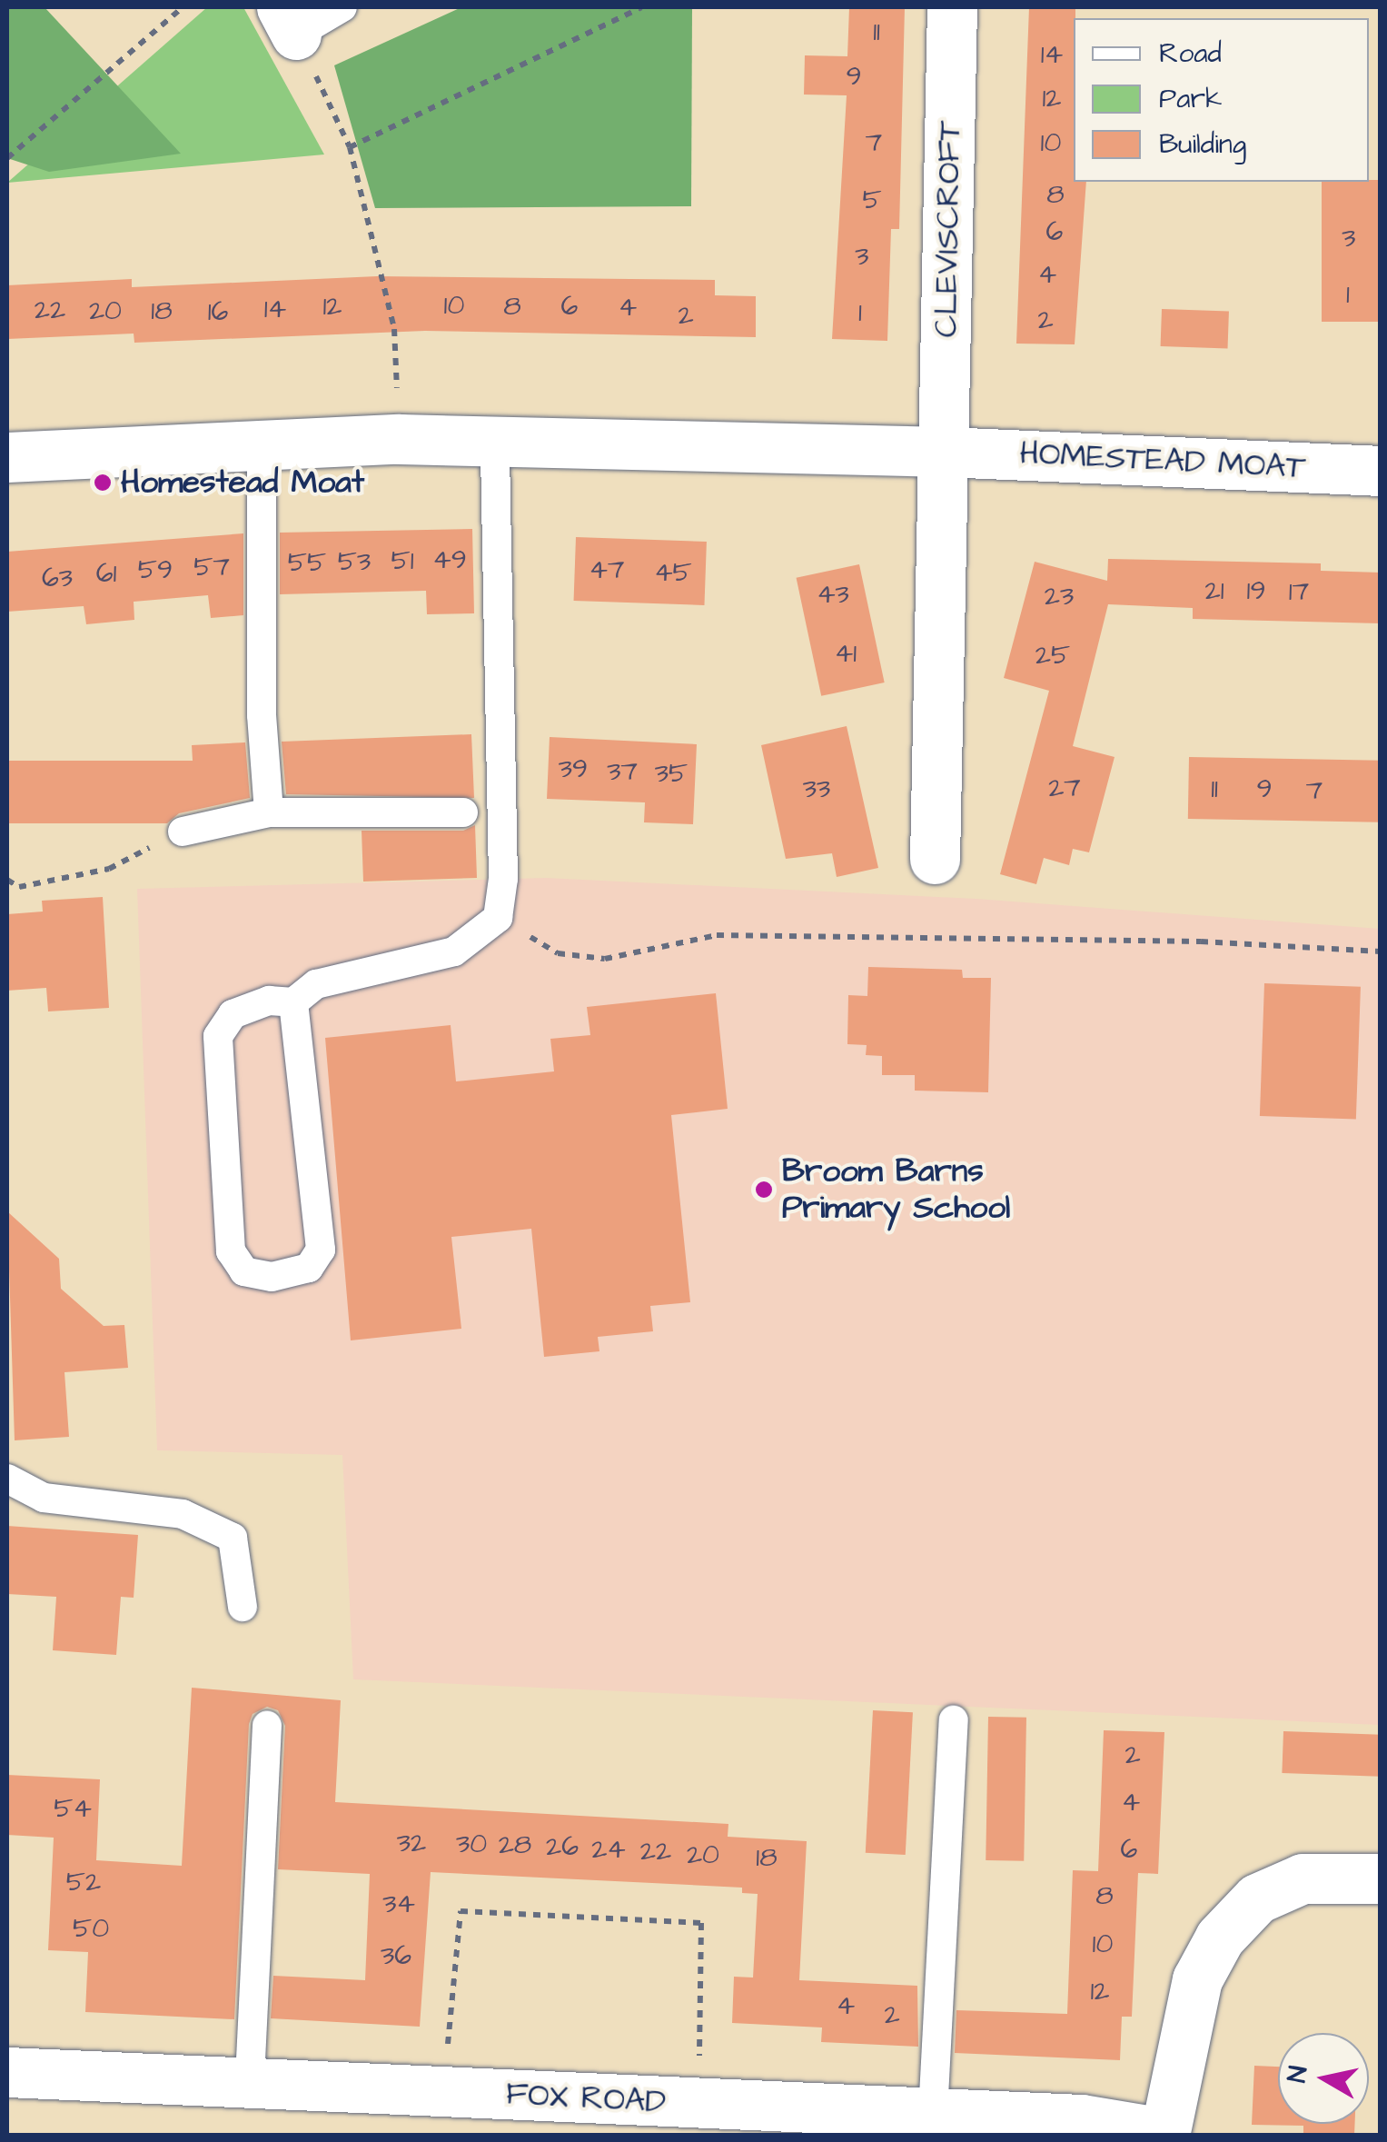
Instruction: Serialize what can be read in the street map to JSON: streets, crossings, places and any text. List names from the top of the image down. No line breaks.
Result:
{"streets":{"street":["CLEVISCROFT","HOMESTEAD MOAT","FOX ROAD"]},"crossings":[["CLEVISCROFT","HOMESTEAD MOAT"]],"places":["Homestead Moat","Broom Barns Primary School"],"house_numbers":["11","14","9","12","7","10","8","5","6","3","3","4","1","10","12","8","6","4","14","22","20","18","16","1","2","2","49","51","53","55","57","59","47","45","61","63","21","19","17","43","23","41","25","39","37","35","27","33","11","9","7","2","4","54","32","30","28","26","24","6","22","20","18","52","8","34","50","10","36","12","4","2"],"legend":["Road","Park","Building"],"north":"left"}
